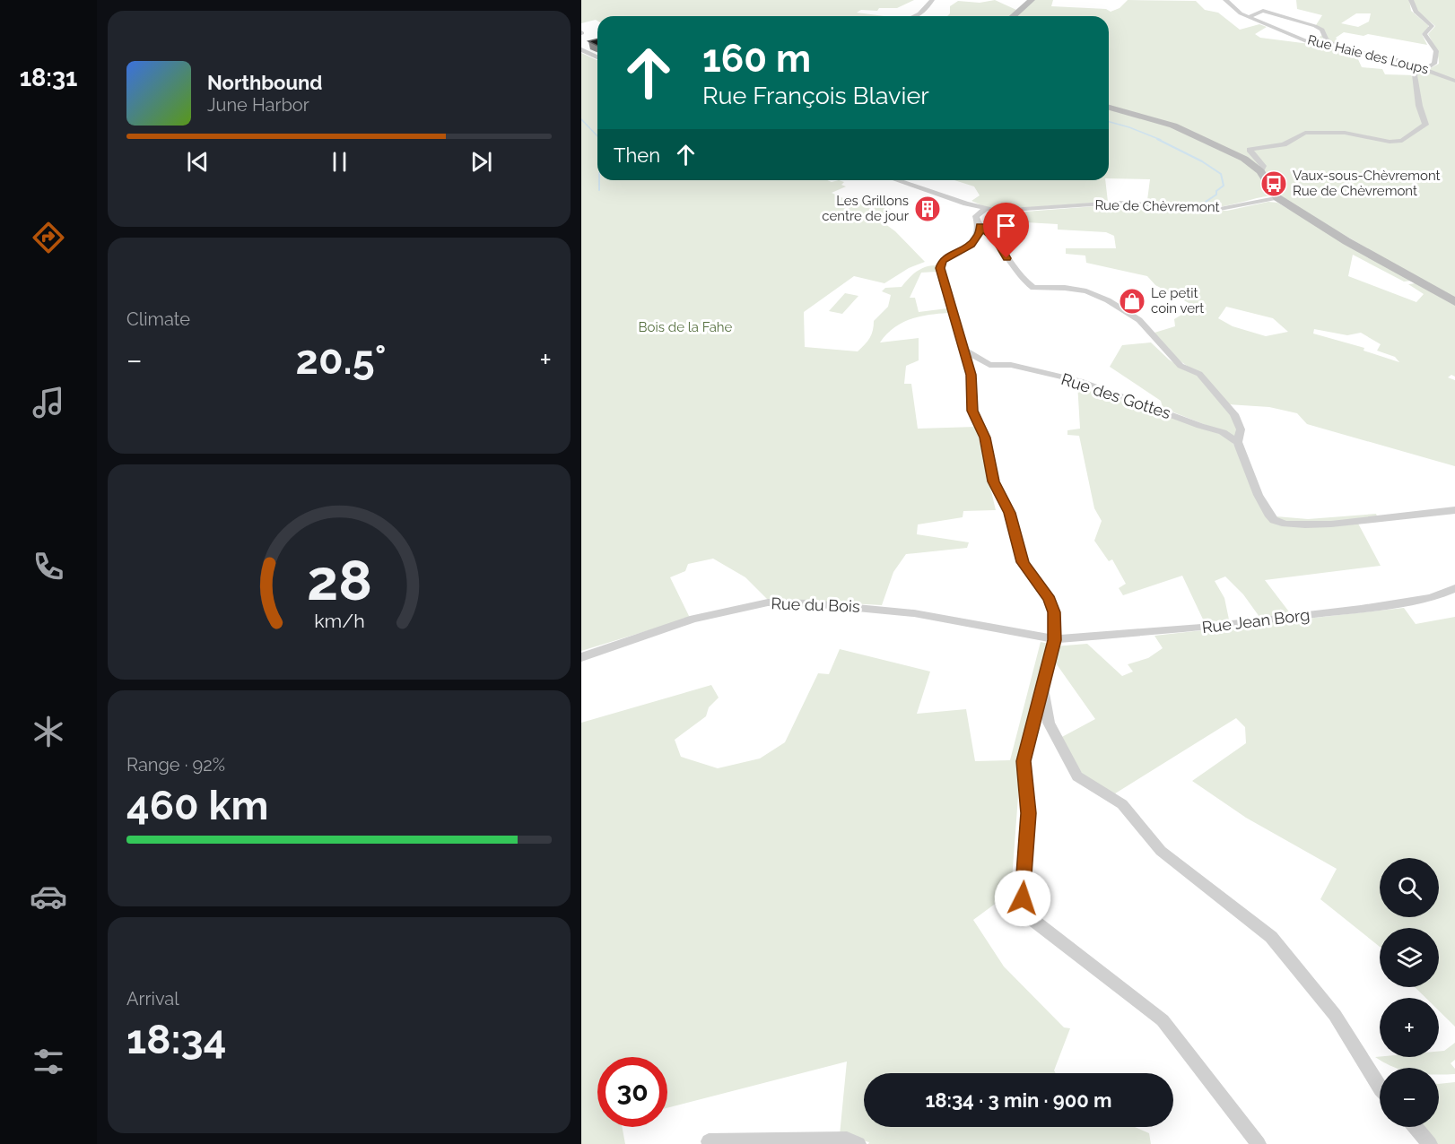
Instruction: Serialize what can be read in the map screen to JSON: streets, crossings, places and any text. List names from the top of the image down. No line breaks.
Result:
{"streets":{"street":["Rue Haie des Loups","Rue de Chèvremont","Rue des Gottes","Rue du Bois","Rue Jean Borg"]},"crossings":[["Rue du Bois","Rue Jean Borg"]],"parks":["Bois de la Fahe"],"places":{"bus stop":["Vaux-sous-Chèvremont Rue de Chèvremont"],"building":["Les Grillons centre de jour"],"shop":["Le petit coin vert"]},"page":{"tabs":"18:31","turn":["160 m","Rue François Blavier"],"song":["Northbound","June Harbor"],"then":"Then","tile":["Climate",["Range · 92%","460 km"],["Arrival","18:34"]],"heat":["−","20.5°","+"],"map_buttons":["+","−"],"limit":"30","trip":"18:34 · 3 min · 900 m","gauge":["28","km/h"]}}
